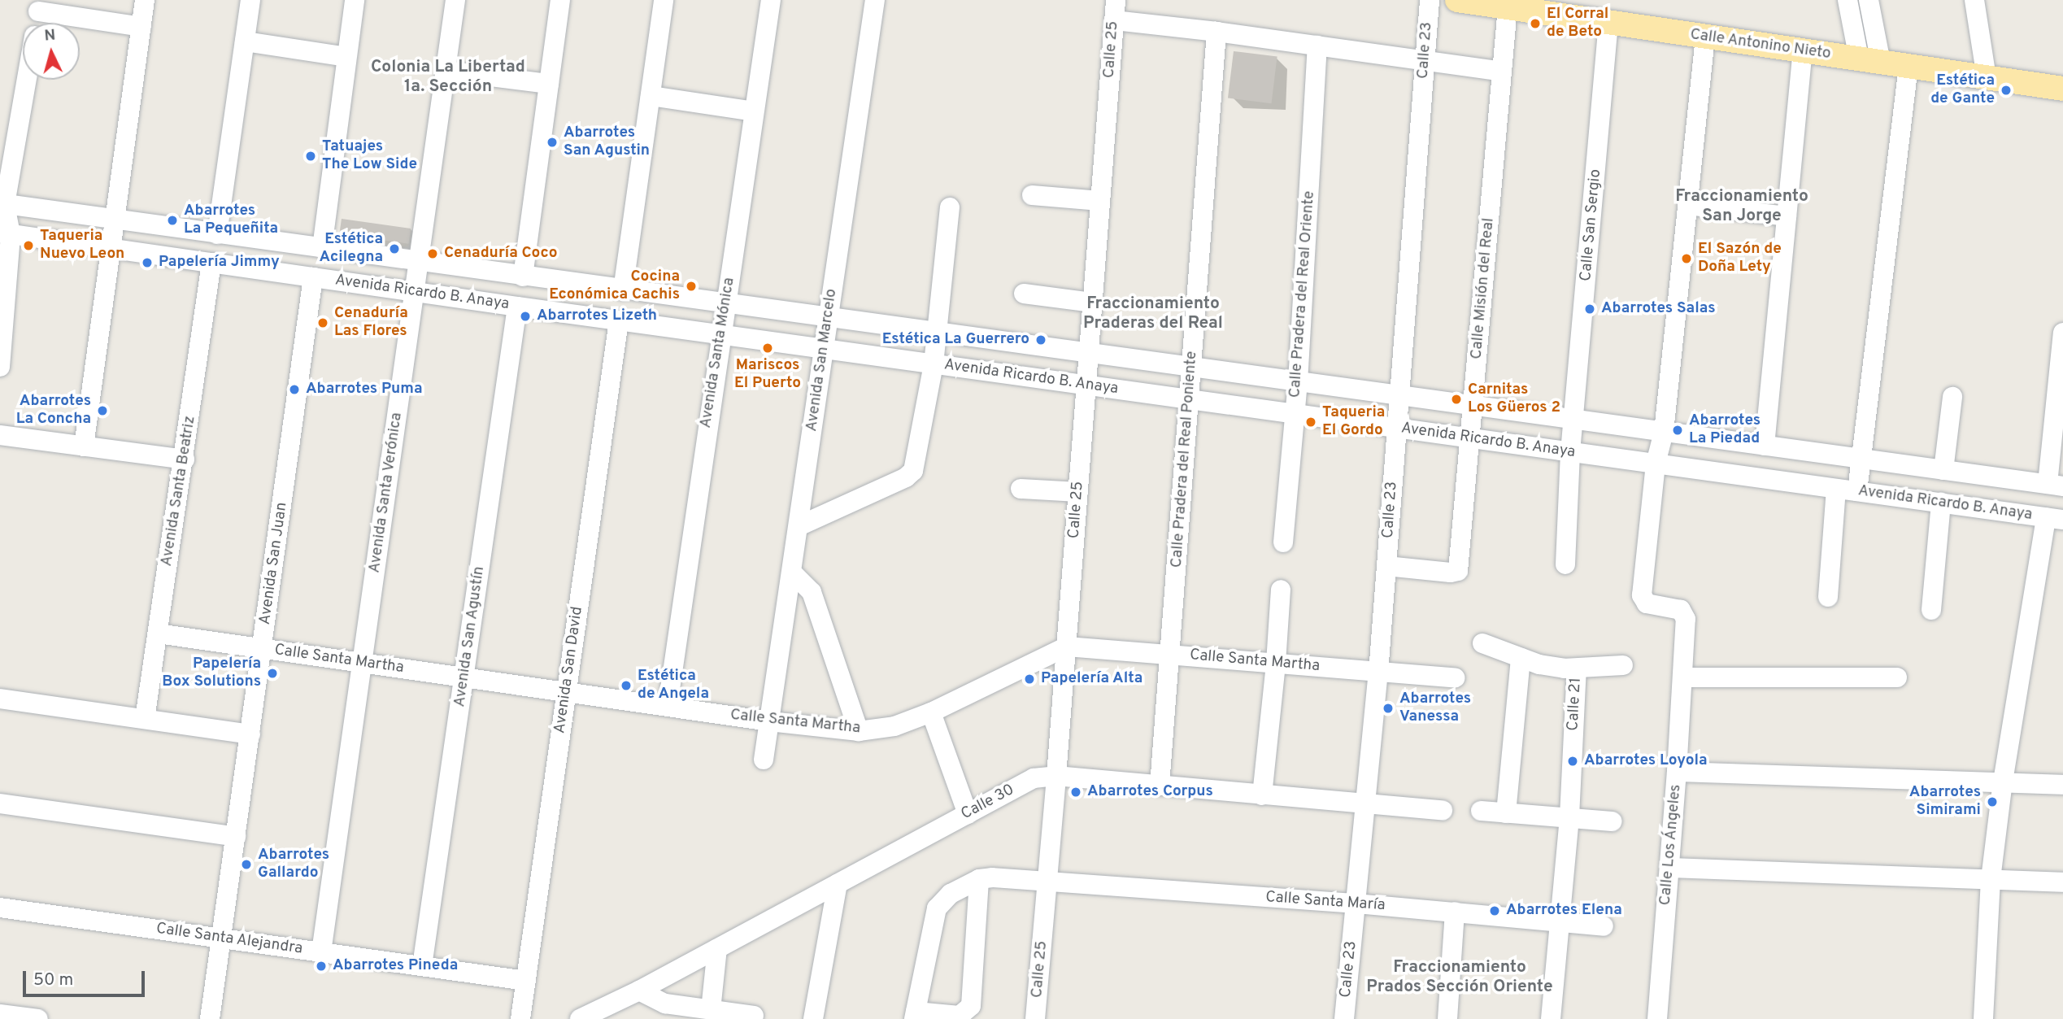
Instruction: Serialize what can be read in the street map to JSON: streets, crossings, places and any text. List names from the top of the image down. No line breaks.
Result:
{"streets":{"main road":["Calle Antonino Nieto"],"street":["Calle 25","Calle 23","Calle San Sergio","Calle Misión del Real","Avenida Ricardo B. Anaya","Calle Pradera del Real Oriente","Avenida Santa Mónica","Avenida San Marcelo","Calle Pradera del Real Poniente","Avenida Santa Beatriz","Avenida Santa Verónica","Avenida San Juan","Avenida San Agustín","Calle Santa Martha","Avenida San David","Calle 21","Calle 30","Calle Los Ángeles","Calle Santa María","Calle Santa Alejandra"]},"crossings":[["Calle Antonino Nieto","Calle San Sergio"],["Calle Antonino Nieto","Calle Misión del Real"],["Calle 25","Avenida Ricardo B. Anaya"],["Calle 25","Calle Santa Martha"],["Calle 25","Calle 30"],["Calle 25","Calle Santa María"],["Calle 23","Calle Misión del Real"],["Calle 23","Avenida Ricardo B. Anaya"],["Calle 23","Calle Santa Martha"],["Calle 23","Calle 30"],["Calle 23","Calle Santa María"],["Calle San Sergio","Avenida Ricardo B. Anaya"],["Calle Misión del Real","Avenida Ricardo B. Anaya"],["Avenida Ricardo B. Anaya","Calle Pradera del Real Oriente"],["Avenida Ricardo B. Anaya","Avenida Santa Mónica"],["Avenida Ricardo B. Anaya","Avenida San Marcelo"],["Avenida Ricardo B. Anaya","Calle Pradera del Real Poniente"],["Avenida Ricardo B. Anaya","Avenida Santa Beatriz"],["Avenida Ricardo B. Anaya","Avenida Santa Verónica"],["Avenida Ricardo B. Anaya","Avenida San Juan"],["Avenida Ricardo B. Anaya","Avenida San Agustín"],["Avenida Ricardo B. Anaya","Avenida San David"],["Avenida Ricardo B. Anaya","Calle Los Ángeles"],["Avenida Santa Mónica","Calle Santa Martha"],["Avenida San Marcelo","Calle Santa Martha"],["Calle Pradera del Real Poniente","Calle Santa Martha"],["Calle Pradera del Real Poniente","Calle 30"],["Avenida Santa Beatriz","Calle Santa Martha"],["Avenida Santa Verónica","Calle Santa Martha"],["Avenida Santa Verónica","Calle Santa Alejandra"],["Avenida San Juan","Calle Santa Martha"],["Avenida San Juan","Calle Santa Alejandra"],["Avenida San Agustín","Calle Santa Martha"],["Avenida San Agustín","Calle Santa Alejandra"],["Calle Santa Martha","Avenida San David"],["Avenida San David","Calle Santa Alejandra"],["Calle 21","Calle Santa María"]],"districts":["Colonia La Libertad 1a. Sección","Fraccionamiento San Jorge","Fraccionamiento Praderas del Real","Fraccionamiento Prados Sección Oriente"],"places":["El Corral de Beto","Estética de Gante","Abarrotes San Agustin","Tatuajes The Low Side","Abarrotes La Pequeñita","Taqueria Nuevo Leon","Estética Acilegna","Cenaduría Coco","El Sazón de Doña Lety","Papelería Jimmy","Cocina Económica Cachis","Abarrotes Salas","Abarrotes Lizeth","Cenaduría Las Flores","Estética La Guerrero","Mariscos El Puerto","Abarrotes Puma","Carnitas Los Güeros 2","Abarrotes La Concha","Taqueria El Gordo","Abarrotes La Piedad","Papelería Box Solutions","Papelería Alta","Estética de Angela","Abarrotes Vanessa","Abarrotes Loyola","Abarrotes Corpus","Abarrotes Simirami","Abarrotes Gallardo","Abarrotes Elena","Abarrotes Pineda"],"scale_bar":"50 m","north":"top"}
